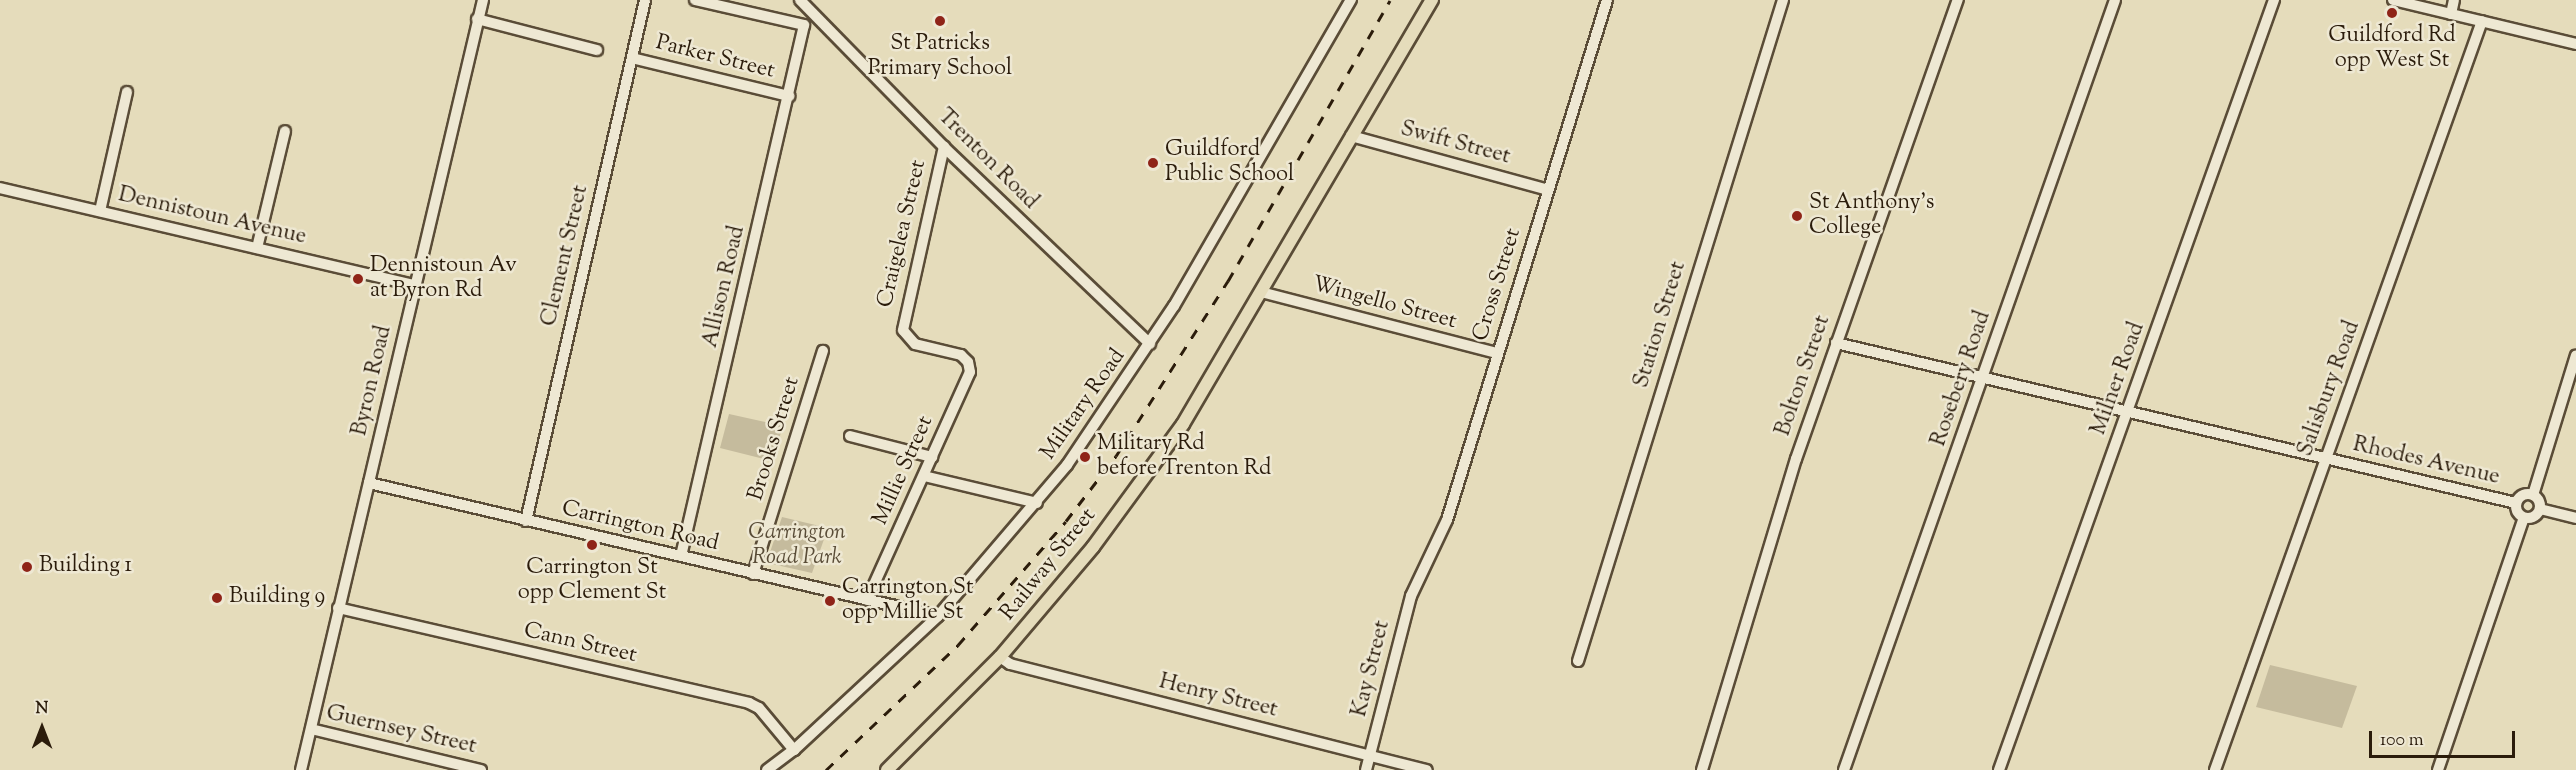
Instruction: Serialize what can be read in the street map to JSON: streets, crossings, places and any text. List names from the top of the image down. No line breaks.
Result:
{"streets":{"main road":["Railway Street"],"street":["Parker Street","Swift Street","Trenton Road","Dennistoun Avenue","Craigelea Street","Clement Street","Cross Street","Allison Road","Wingello Street","Station Street","Bolton Street","Rosebery Road","Milner Road","Byron Road","Salisbury Road","Military Road","Brooks Street","Rhodes Avenue","Millie Street","Carrington Road","Cann Street","Kay Street","Henry Street","Guernsey Street"]},"crossings":[["Parker Street","Clement Street"],["Parker Street","Allison Road"],["Swift Street","Cross Street"],["Swift Street","Railway Street"],["Trenton Road","Craigelea Street"],["Trenton Road","Military Road"],["Dennistoun Avenue","Byron Road"],["Craigelea Street","Millie Street"],["Clement Street","Carrington Road"],["Cross Street","Wingello Street"],["Cross Street","Kay Street"],["Allison Road","Carrington Road"],["Wingello Street","Railway Street"],["Bolton Street","Rhodes Avenue"],["Rosebery Road","Rhodes Avenue"],["Milner Road","Rhodes Avenue"],["Byron Road","Carrington Road"],["Byron Road","Cann Street"],["Byron Road","Guernsey Street"],["Salisbury Road","Rhodes Avenue"],["Military Road","Carrington Road"],["Military Road","Cann Street"],["Brooks Street","Carrington Road"],["Millie Street","Carrington Road"],["Railway Street","Henry Street"],["Kay Street","Henry Street"]],"parks":["Carrington Road Park"],"places":["Guildford Rd opp West St","St Patricks Primary School","Guildford Public School","St Anthony's College","Dennistoun Av at Byron Rd","Military Rd before Trenton Rd","Carrington St opp Clement St","Building 1","Building 9","Carrington St opp Millie St"],"scale_bar":"100 m","north":"top"}
